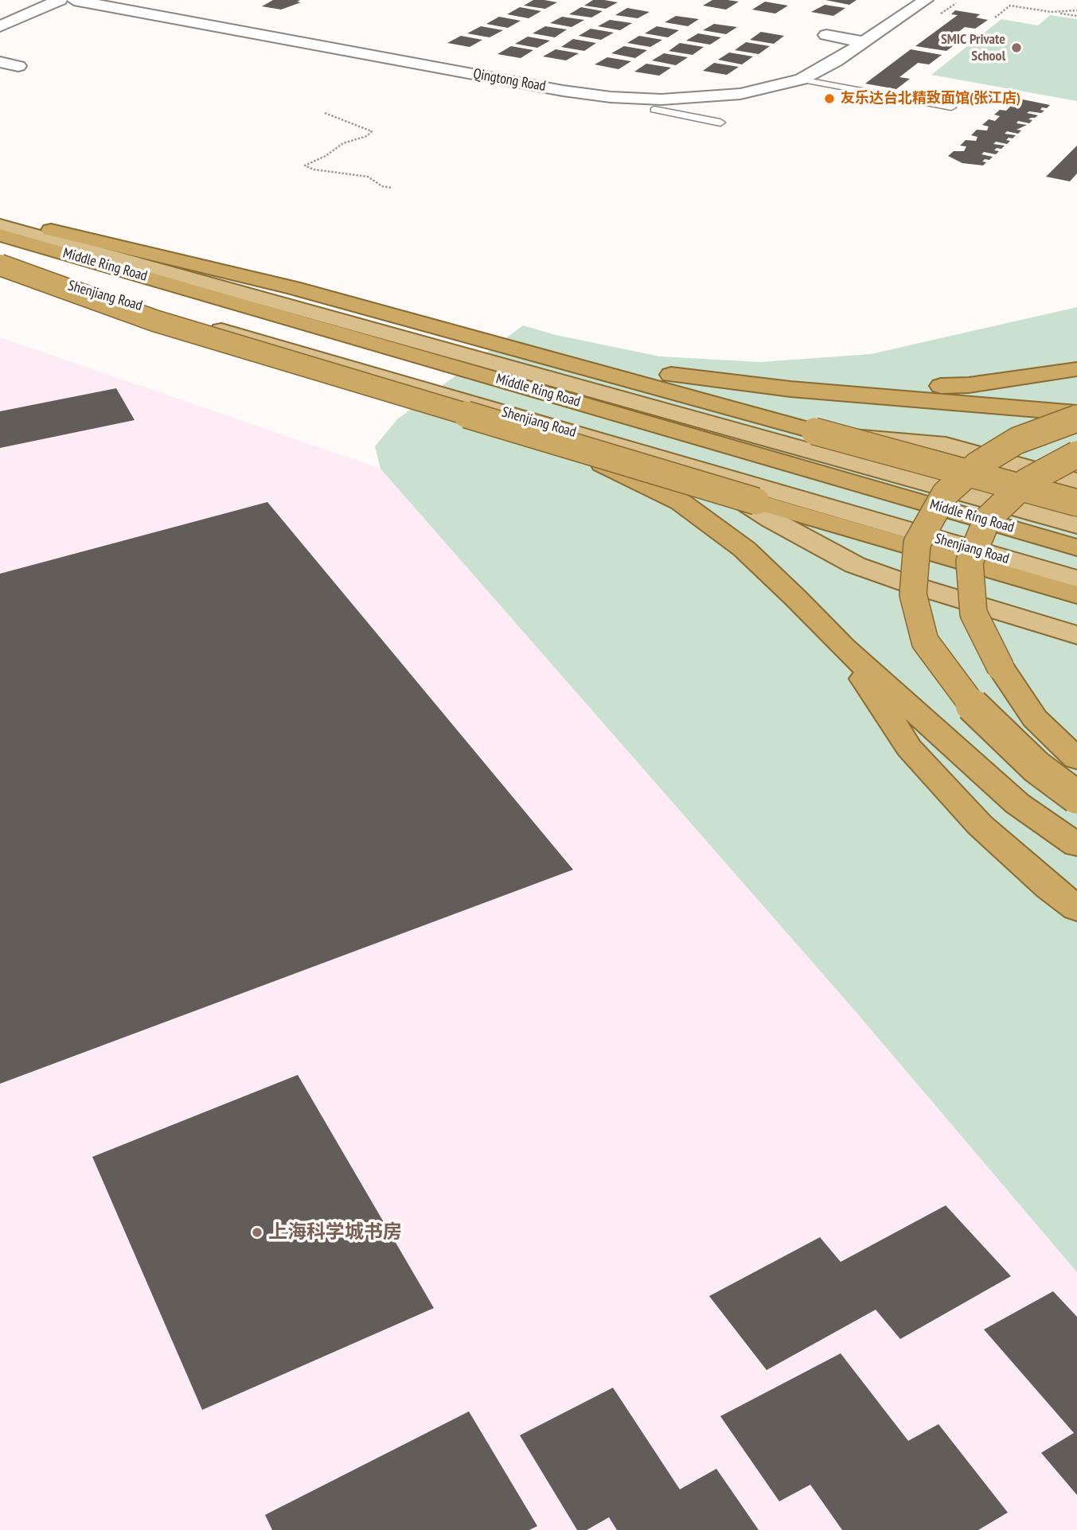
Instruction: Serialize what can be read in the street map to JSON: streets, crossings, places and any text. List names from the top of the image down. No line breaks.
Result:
{"streets":{"highway":["Middle Ring Road"],"main road":["Shenjiang Road"],"street":["Qingtong Road"]},"places":["SMIC Private School","友乐达台北精致面馆(张江店)","上海科学城书房"]}
